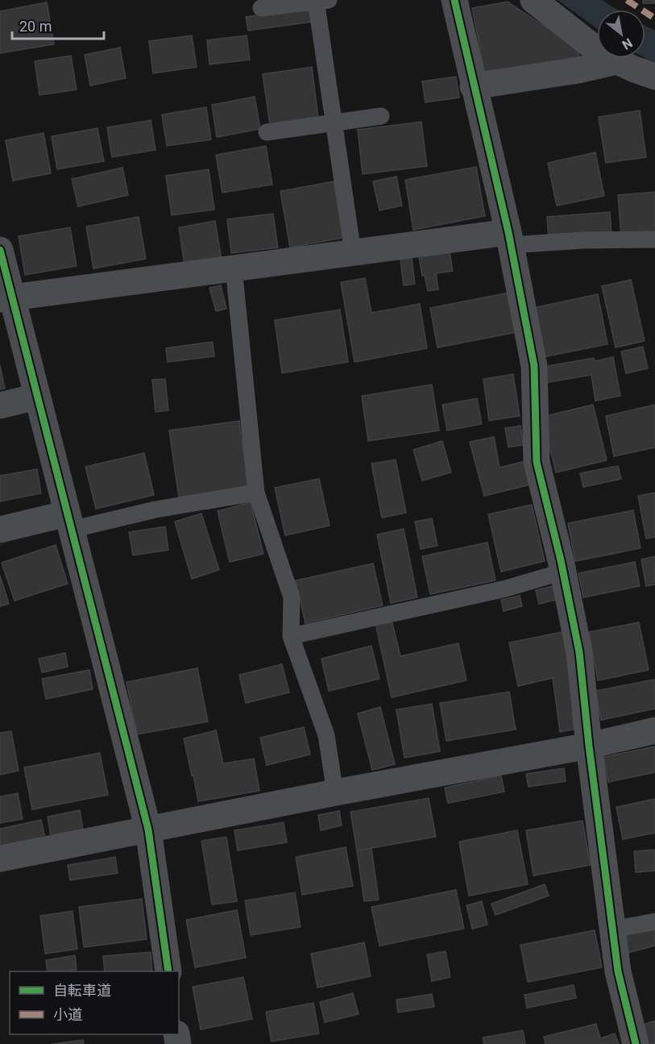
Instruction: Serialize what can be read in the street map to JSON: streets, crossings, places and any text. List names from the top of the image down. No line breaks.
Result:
{"legend":["自転車道","小道"],"scale_bar":"20 m","north":"bottom right"}
